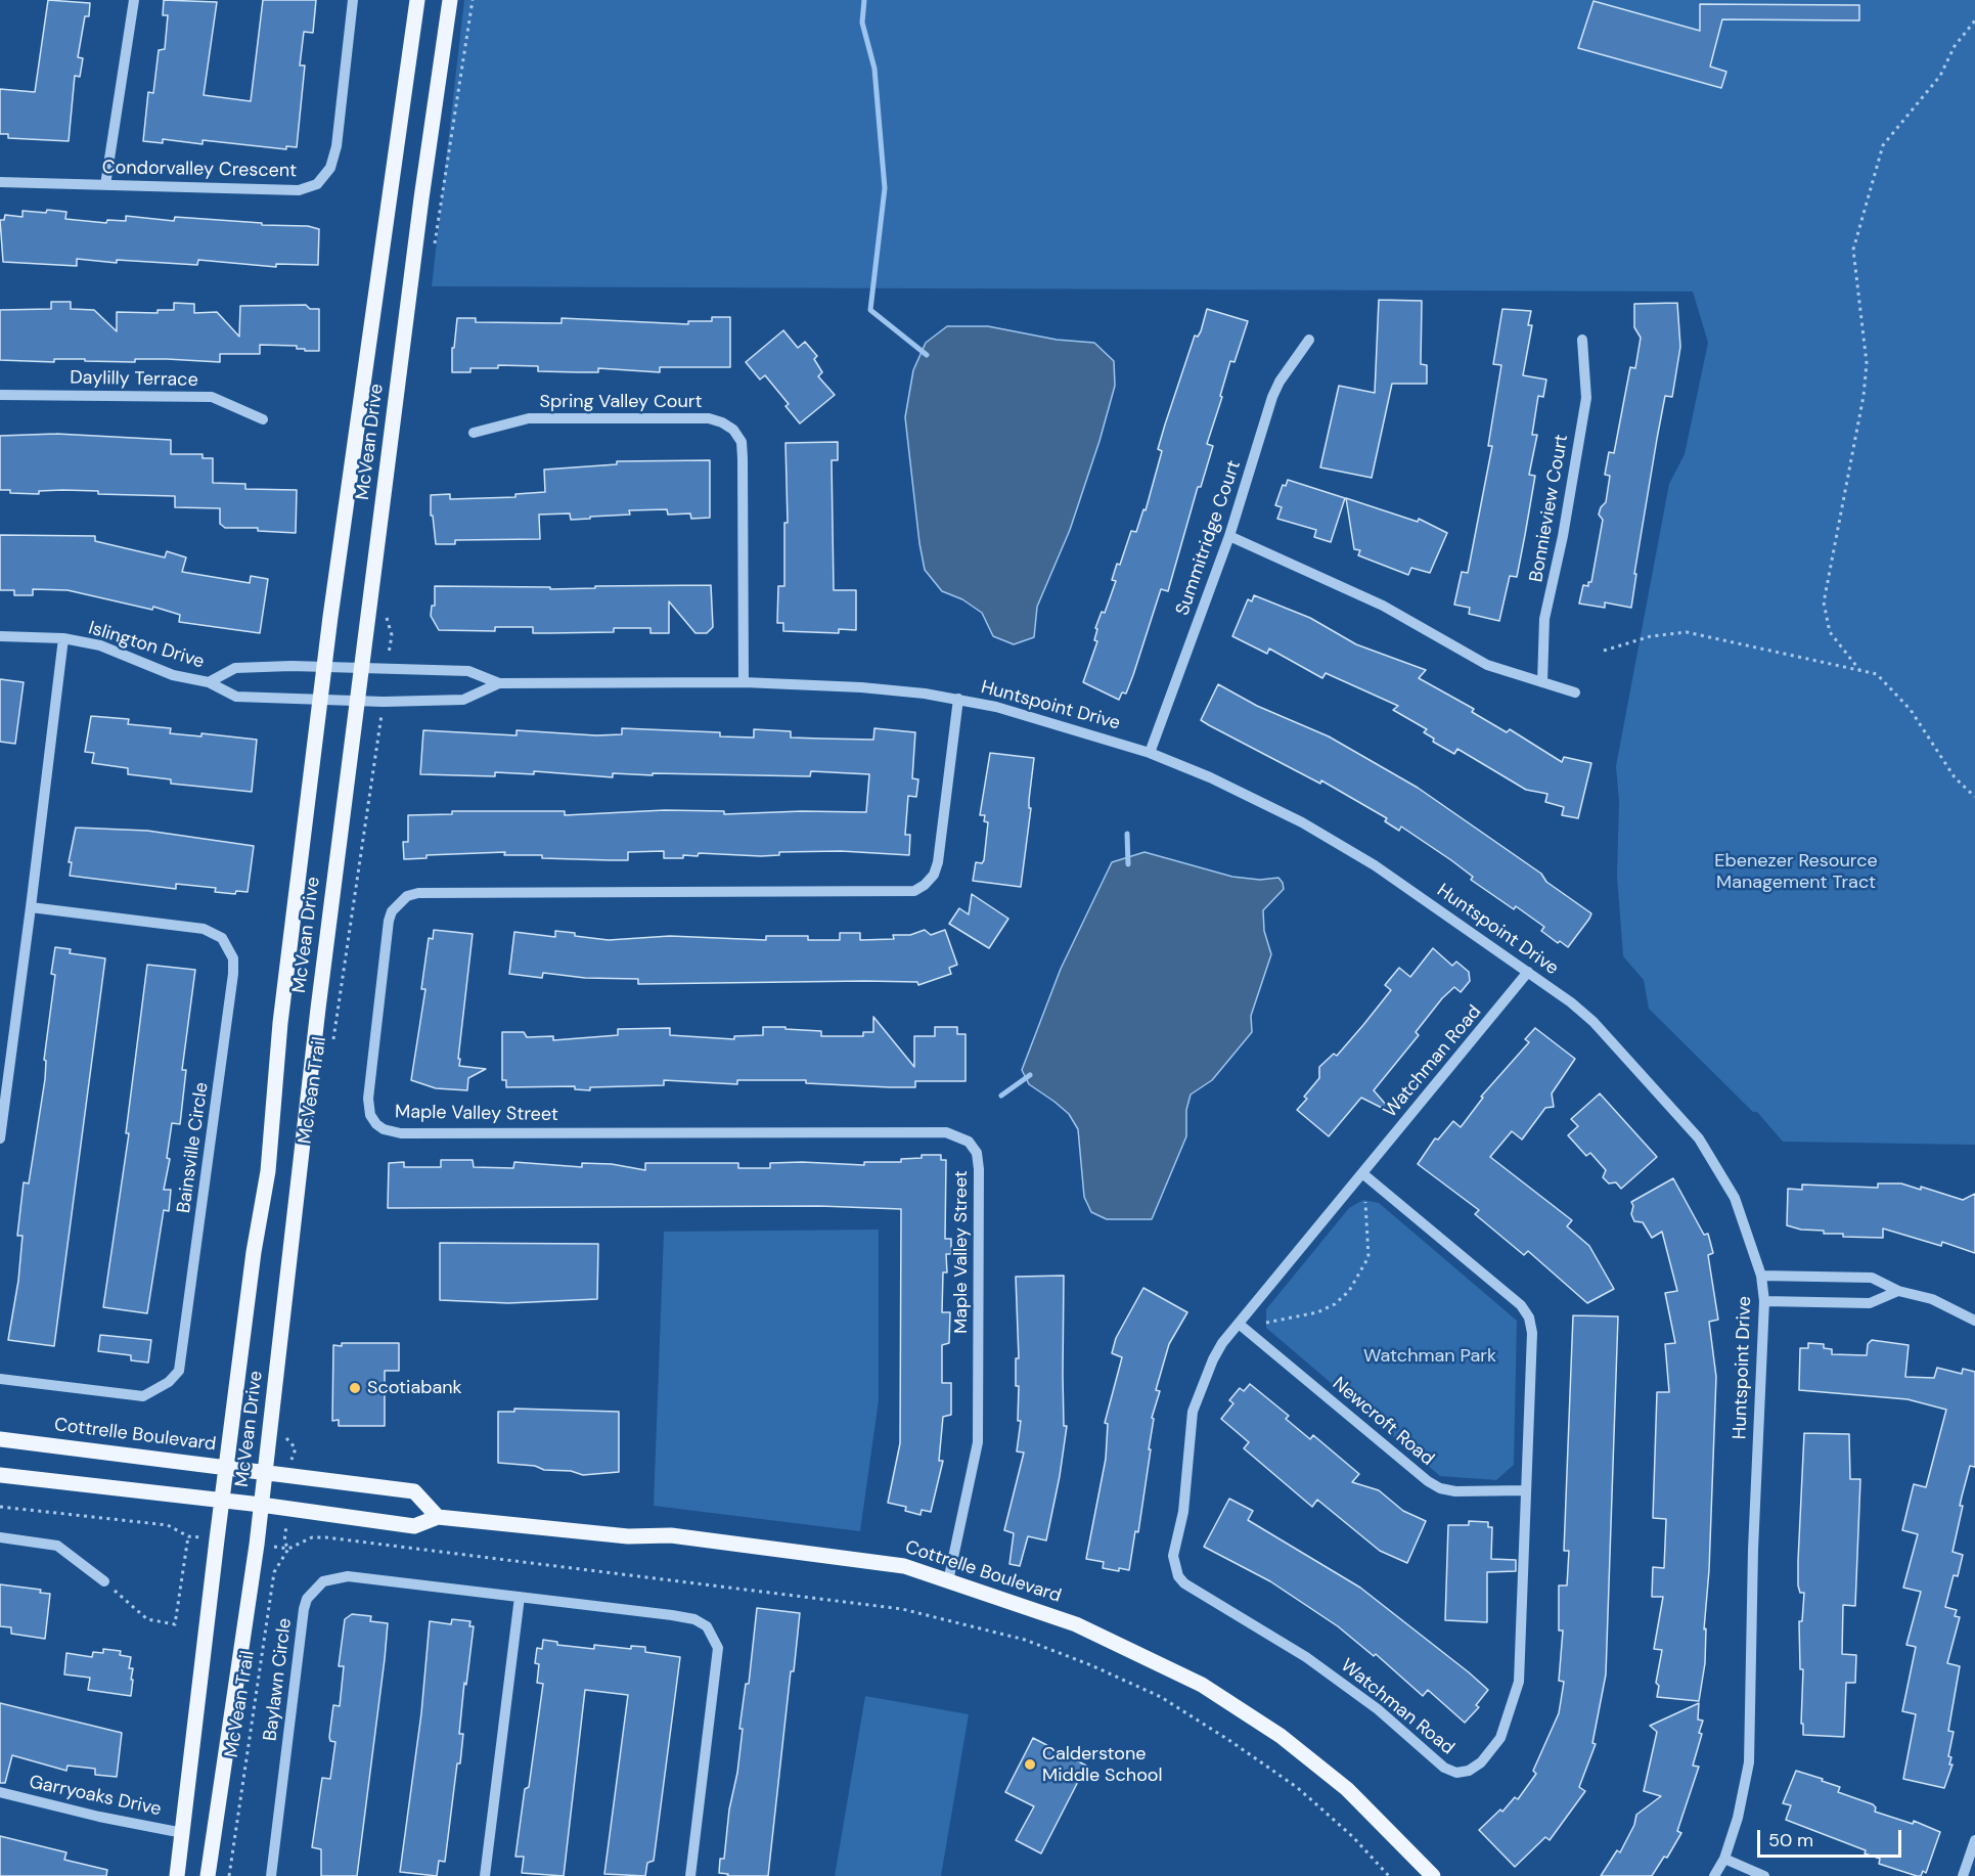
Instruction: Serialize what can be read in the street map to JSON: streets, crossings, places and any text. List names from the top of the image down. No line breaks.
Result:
{"streets":{"main road":["McVean Drive","Cottrelle Boulevard"],"street":["Condorvalley Crescent","Daylilly Terrace","Spring Valley Court","Bonnieview Court","Summitridge Court","Islington Drive","Huntspoint Drive","Watchman Road","Maple Valley Street","Bainsville Circle","Newcroft Road","Baylawn Circle","Garryoaks Drive"],"path":["McVean Trail"]},"crossings":[["Spring Valley Court","Huntspoint Drive"],["McVean Drive","Islington Drive"],["McVean Drive","Huntspoint Drive"],["McVean Drive","Cottrelle Boulevard"],["McVean Drive","Garryoaks Drive"],["Summitridge Court","Huntspoint Drive"],["Islington Drive","Huntspoint Drive"],["Huntspoint Drive","Watchman Road"],["Huntspoint Drive","Maple Valley Street"],["Watchman Road","Newcroft Road"],["Maple Valley Street","Cottrelle Boulevard"]],"parks":["Ebenezer Resource Management Tract","Watchman Park"],"places":["Scotiabank","Calderstone Middle School"],"scale_bar":"50 m"}
